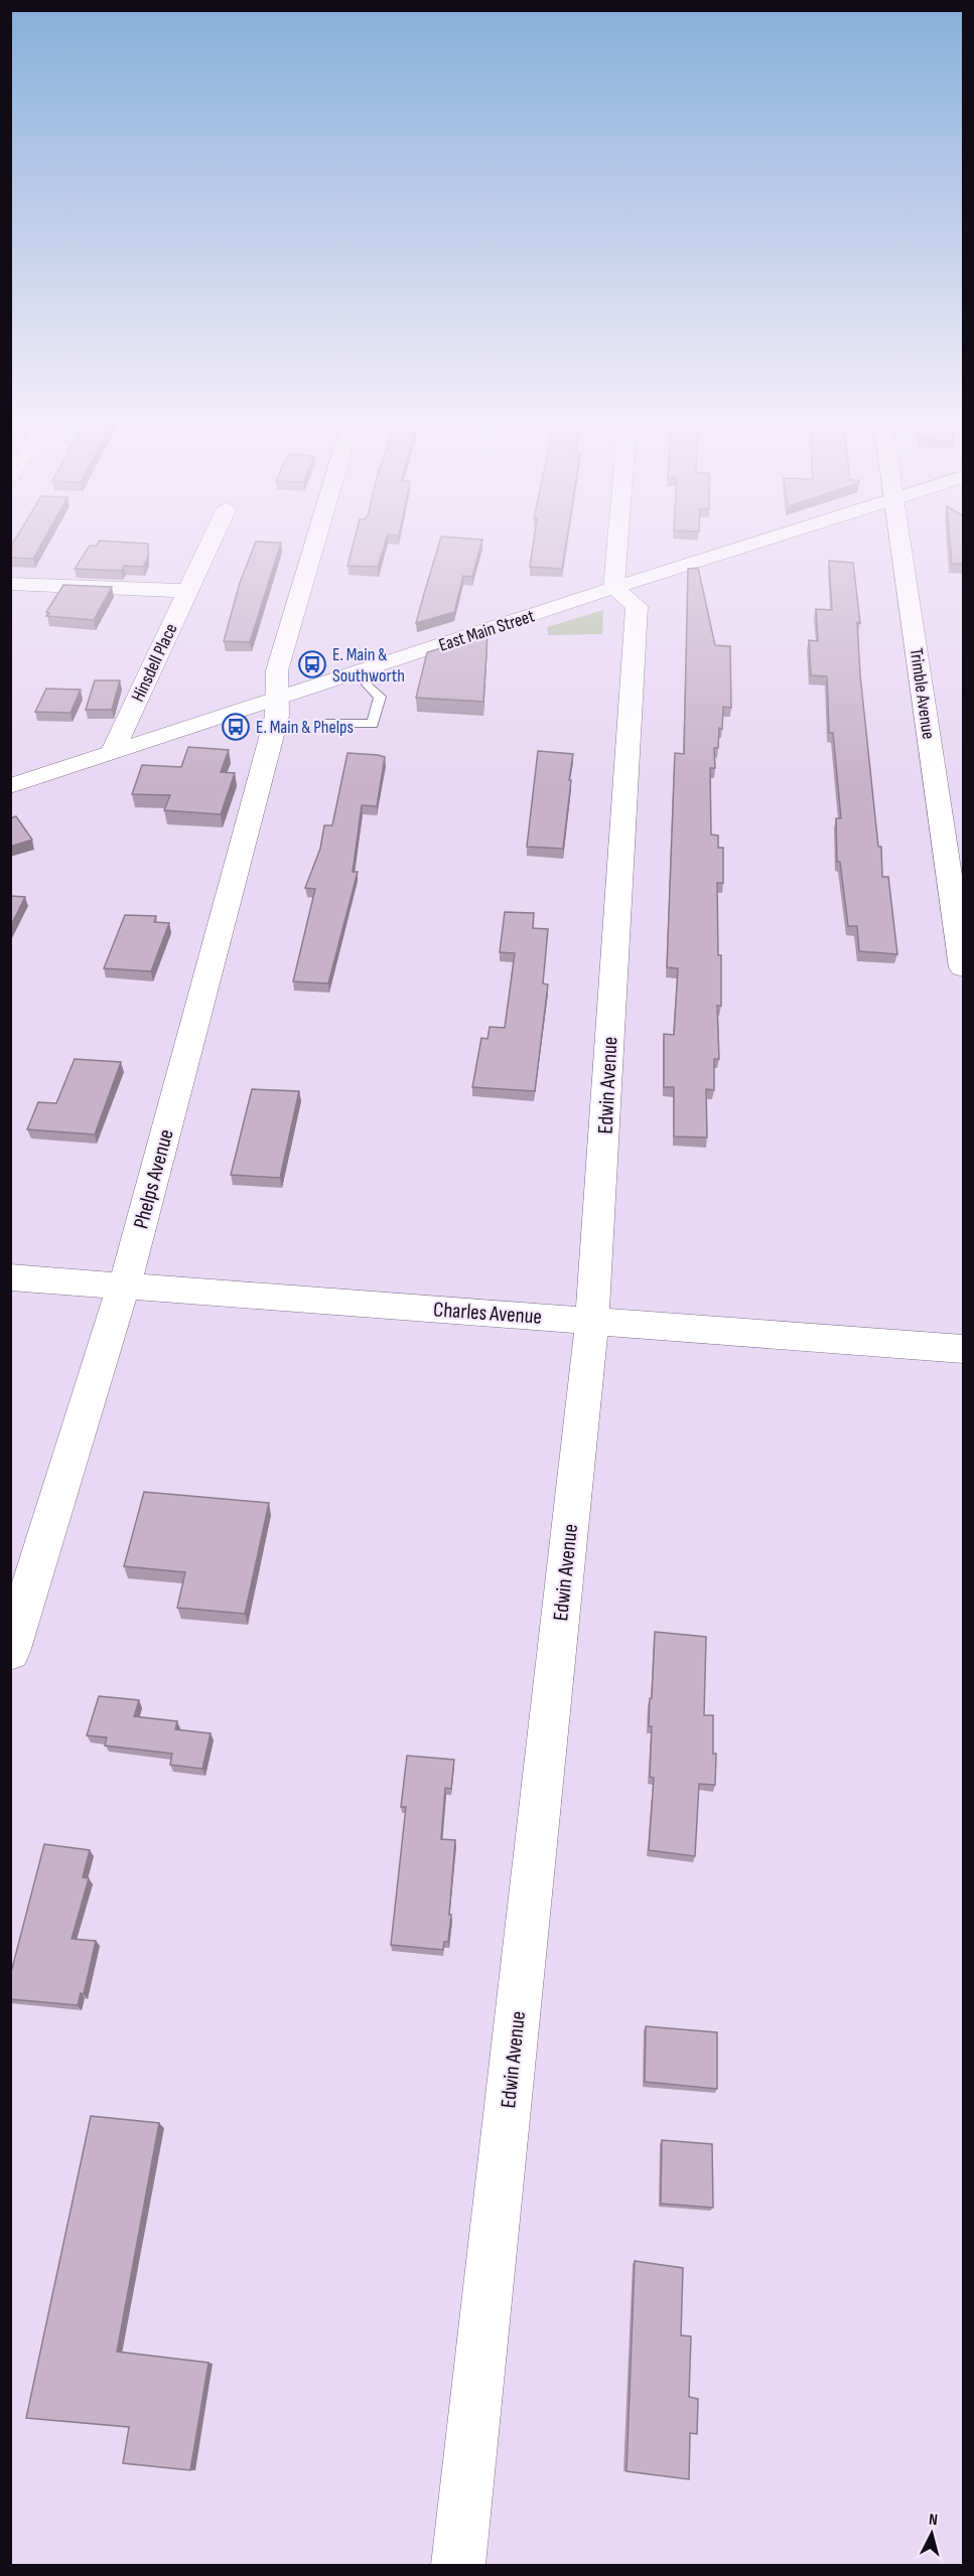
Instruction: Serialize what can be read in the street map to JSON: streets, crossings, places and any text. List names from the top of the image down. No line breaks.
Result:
{"streets":{"street":["East Main Street","Hinsdell Place","Trimble Avenue","Edwin Avenue","Phelps Avenue","Charles Avenue"]},"crossings":[["East Main Street","Hinsdell Place"],["East Main Street","Edwin Avenue"],["East Main Street","Phelps Avenue"],["Edwin Avenue","Charles Avenue"],["Phelps Avenue","Charles Avenue"]],"places":{"bus stop":["E. Main & Southworth","E. Main & Phelps"]},"north":"top"}
